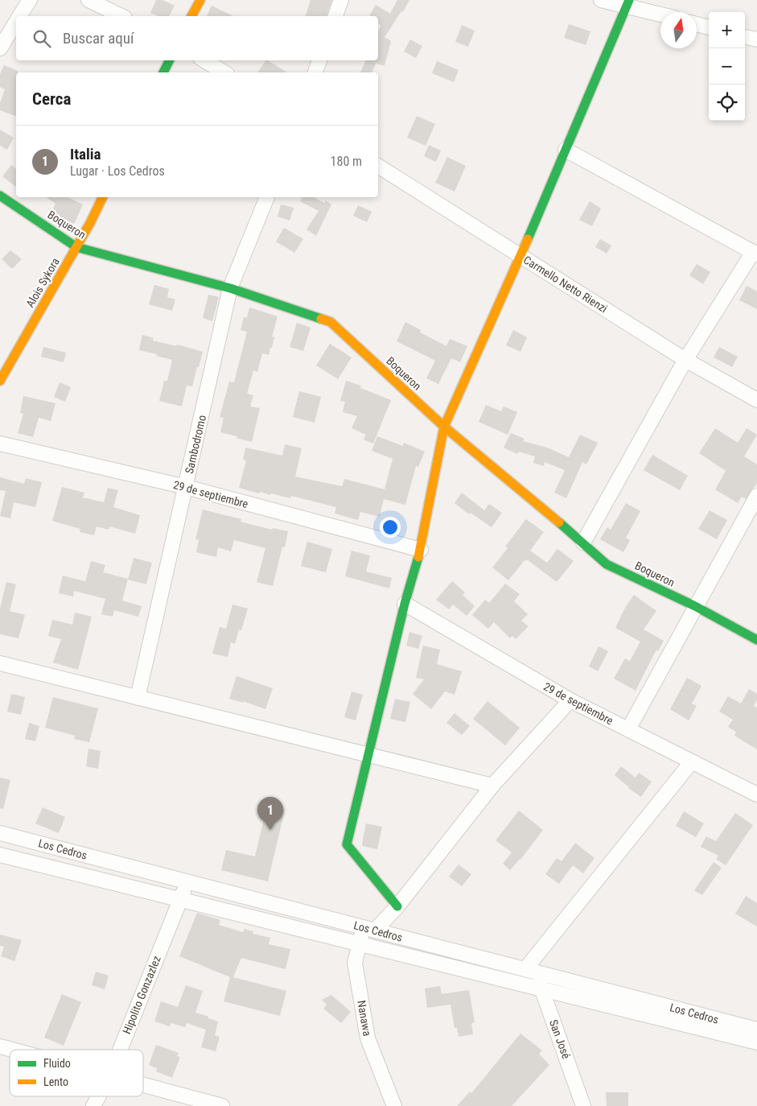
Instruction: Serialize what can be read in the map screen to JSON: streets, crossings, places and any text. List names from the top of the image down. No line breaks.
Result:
{"streets":{"street":["Boqueron","Alois Sykora","Carmello Netto Rienzi","Sambodromo","29 de septiembre","Los Cedros","Hipolito Gonzazlez","Nanawa","San José"]},"crossings":[["Boqueron","Alois Sykora"],["Boqueron","Sambodromo"],["Sambodromo","29 de septiembre"],["Los Cedros","Hipolito Gonzazlez"],["Los Cedros","Nanawa"],["Los Cedros","San José"]],"legend":["Fluido","Lento"],"north":"top","page":{"map_buttons":["+","−"],"search":"Buscar aquí","heading":"Cerca","list":[{"mark":"1","name":"Italia","note":"Lugar · Los Cedros","value":"180 m"}],"pins":"1"}}
